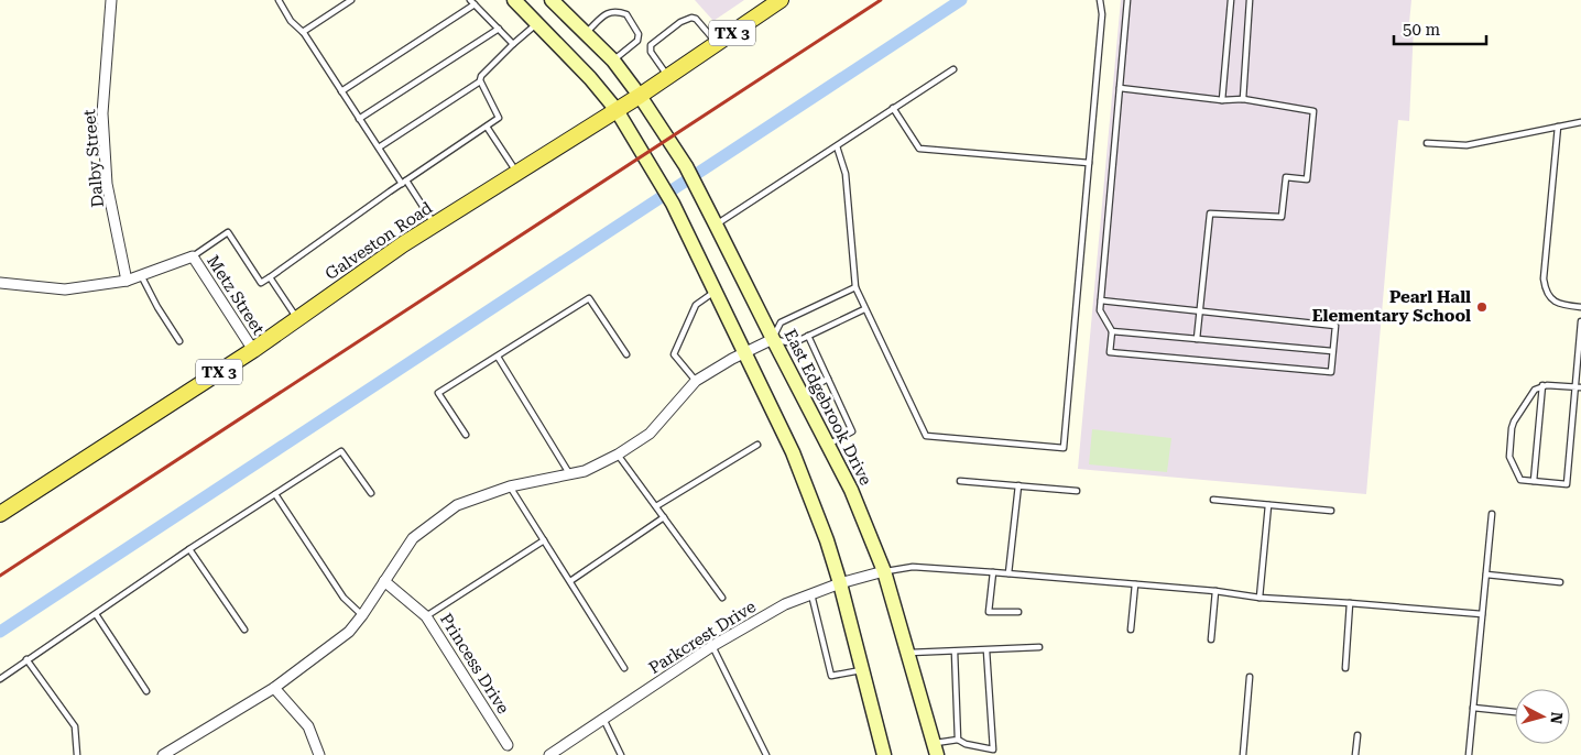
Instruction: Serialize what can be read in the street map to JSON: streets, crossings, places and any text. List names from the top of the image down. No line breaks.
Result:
{"streets":{"main road":["TX 3","Galveston Road","East Edgebrook Drive"],"street":["Dalby Street","Metz Street","Parkcrest Drive","Princess Drive"]},"crossings":[["Dalby Street","Metz Street"],["Galveston Road","Metz Street"],["Galveston Road","East Edgebrook Drive"],["East Edgebrook Drive","Parkcrest Drive"]],"places":["Pearl Hall Elementary School"],"scale_bar":"50 m","north":"right"}
